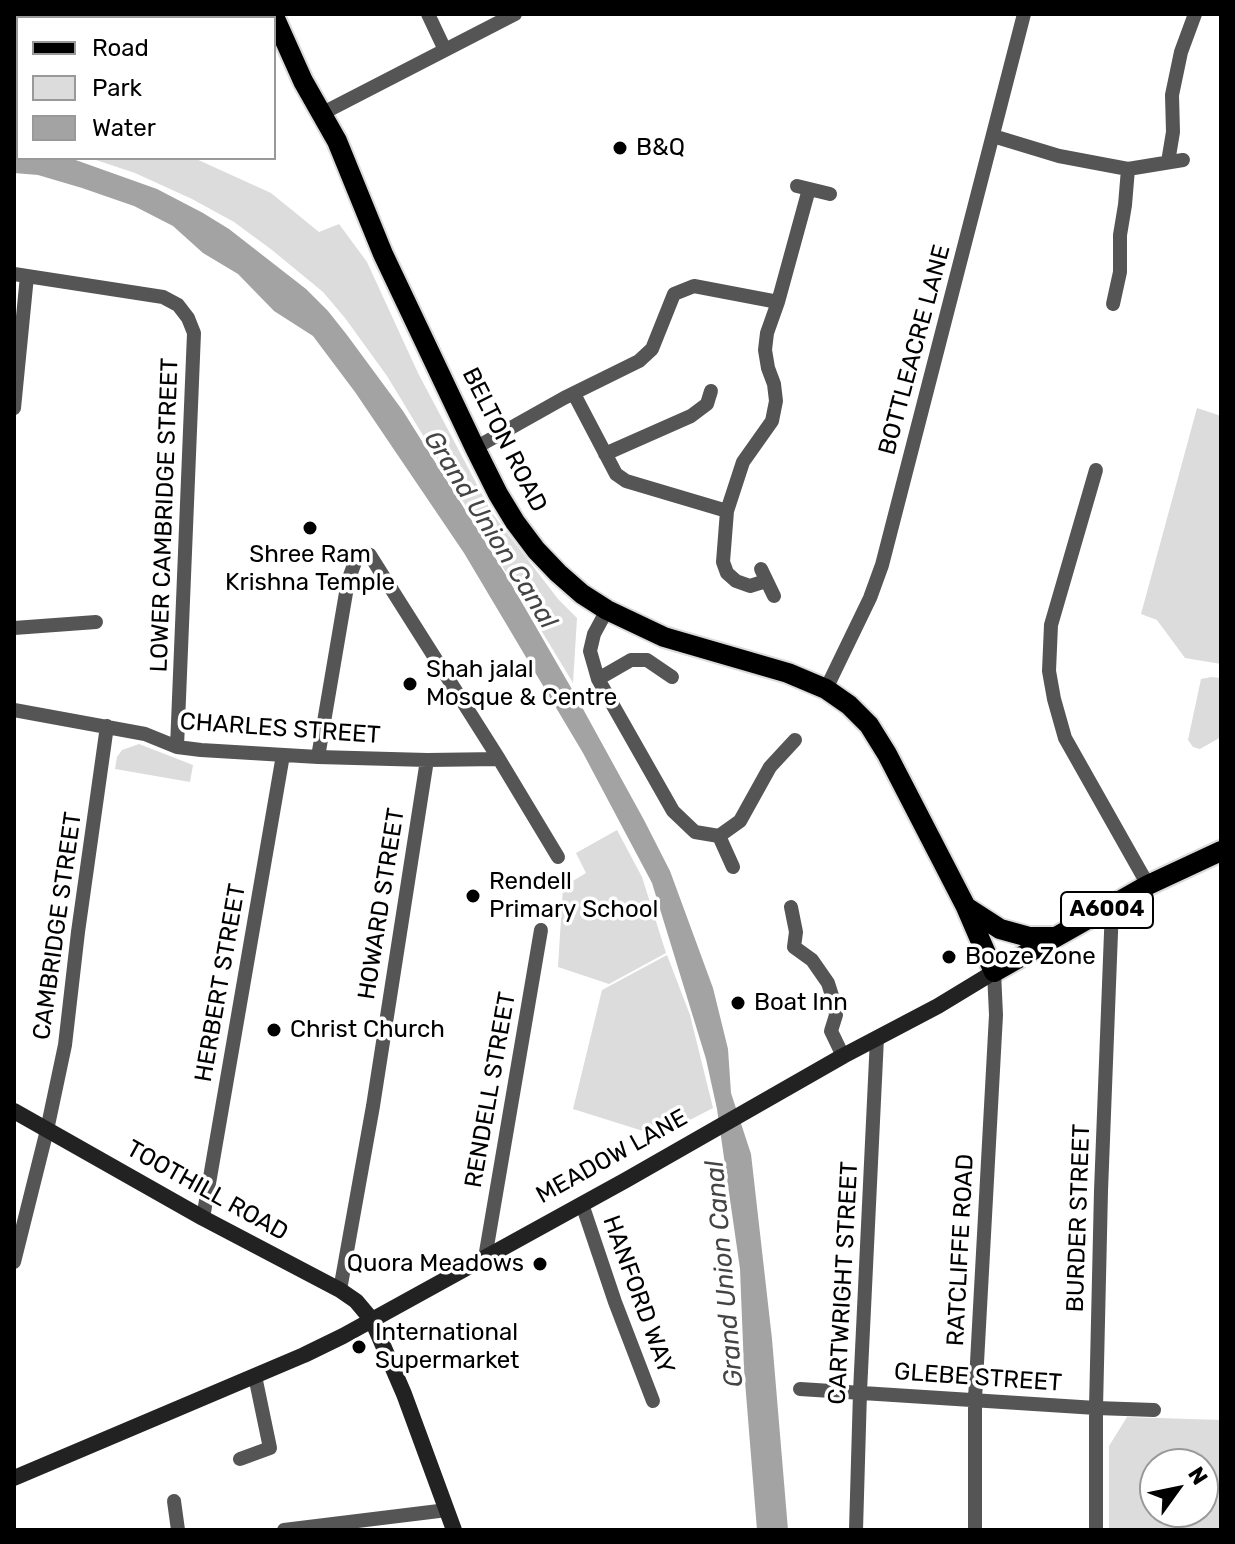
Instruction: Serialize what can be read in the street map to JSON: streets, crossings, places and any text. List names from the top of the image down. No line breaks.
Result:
{"streets":{"main road":["BELTON ROAD","A6004","MEADOW LANE"],"street":["BOTTLEACRE LANE","LOWER CAMBRIDGE STREET","CHARLES STREET","HOWARD STREET","CAMBRIDGE STREET","HERBERT STREET","RENDELL STREET","TOOTHILL ROAD","BURDER STREET","RATCLIFFE ROAD","CARTWRIGHT STREET","HANFORD WAY","GLEBE STREET"]},"crossings":[["BOTTLEACRE LANE","BELTON ROAD"],["BELTON ROAD","A6004"],["BELTON ROAD","MEADOW LANE"],["BELTON ROAD","RATCLIFFE ROAD"],["LOWER CAMBRIDGE STREET","CHARLES STREET"],["CHARLES STREET","HOWARD STREET"],["CHARLES STREET","CAMBRIDGE STREET"],["CHARLES STREET","HERBERT STREET"],["HOWARD STREET","TOOTHILL ROAD"],["A6004","MEADOW LANE"],["CAMBRIDGE STREET","TOOTHILL ROAD"],["HERBERT STREET","TOOTHILL ROAD"],["RENDELL STREET","MEADOW LANE"],["MEADOW LANE","TOOTHILL ROAD"],["MEADOW LANE","BURDER STREET"],["MEADOW LANE","RATCLIFFE ROAD"],["MEADOW LANE","CARTWRIGHT STREET"],["MEADOW LANE","HANFORD WAY"],["BURDER STREET","GLEBE STREET"],["RATCLIFFE ROAD","GLEBE STREET"],["CARTWRIGHT STREET","GLEBE STREET"]],"water":["Grand Union Canal"],"places":["B&Q","Shree Ram Krishna Temple","Shah jalal Mosque & Centre","Rendell Primary School","Booze Zone","Boat Inn","Christ Church","Quora Meadows","International Supermarket"],"legend":["Road","Park","Water"],"north":"top right"}
